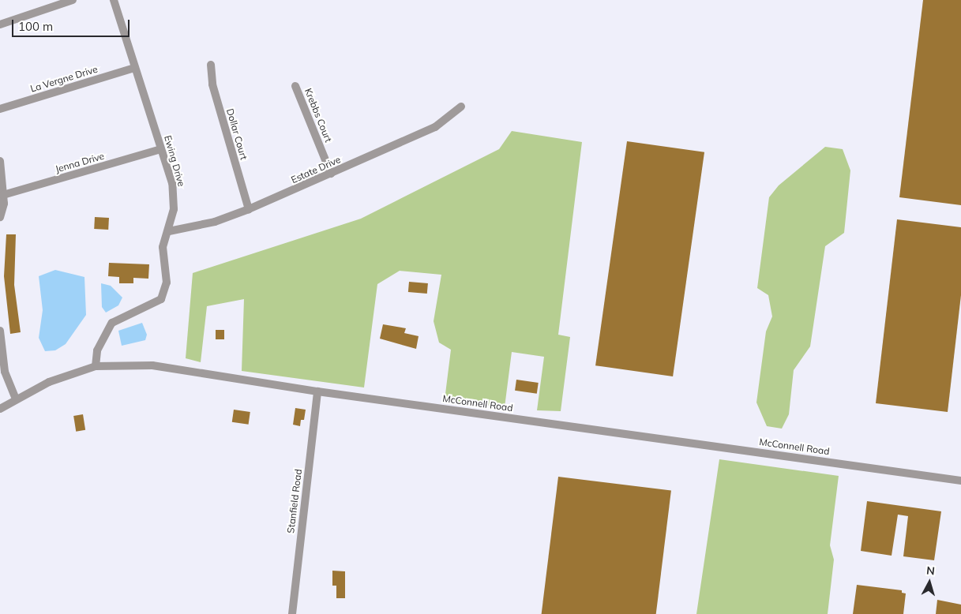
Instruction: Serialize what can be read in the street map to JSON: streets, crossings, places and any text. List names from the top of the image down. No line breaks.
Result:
{"streets":{"street":["La Vergne Drive","Krebbs Court","Dollar Court","Ewing Drive","Jenna Drive","Estate Drive","McConnell Road","Stanfield Road"]},"crossings":[["La Vergne Drive","Ewing Drive"],["Krebbs Court","Estate Drive"],["Dollar Court","Estate Drive"],["Ewing Drive","Jenna Drive"],["Ewing Drive","Estate Drive"],["Ewing Drive","McConnell Road"],["McConnell Road","Stanfield Road"]],"scale_bar":"100 m","north":"top"}
